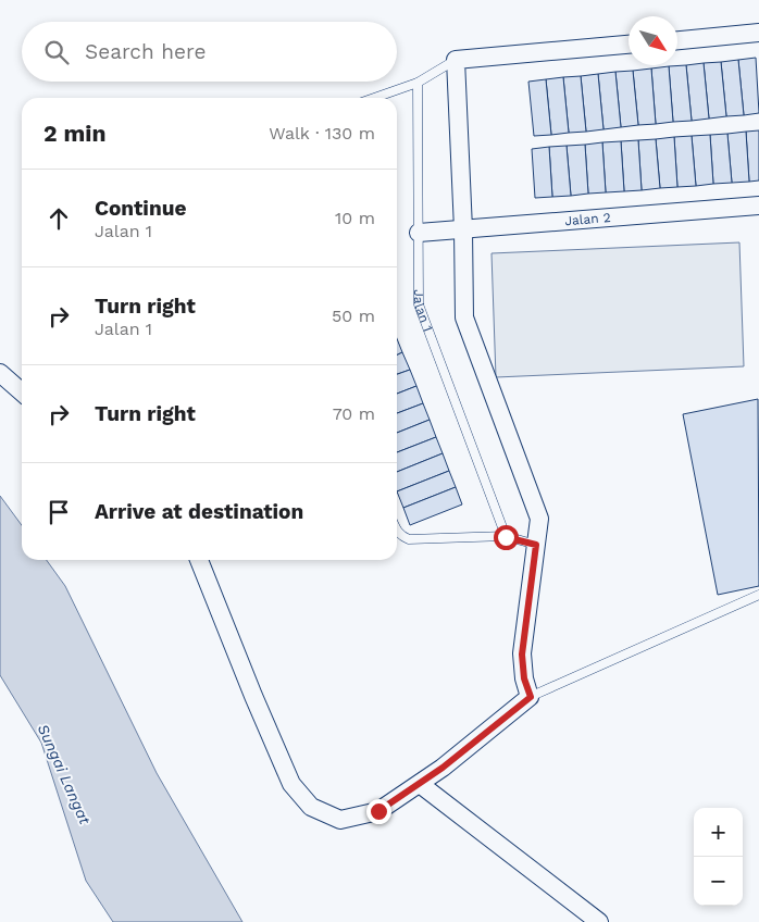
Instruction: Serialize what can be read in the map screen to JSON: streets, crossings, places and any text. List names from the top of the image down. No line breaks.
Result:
{"streets":{"street":["Jalan 2"],"lane":["Jalan 1"]},"crossings":[["Jalan 2","Jalan 1"]],"water":["Sungai Langat"],"north":"bottom right","page":{"search":"Search here","heading":["2 min","Walk · 130 m"],"list":[["Continue","Jalan 1","10 m"],["Turn right","Jalan 1","50 m"],["Turn right","70 m"],"Arrive at destination"],"map_buttons":["+","−"]}}
